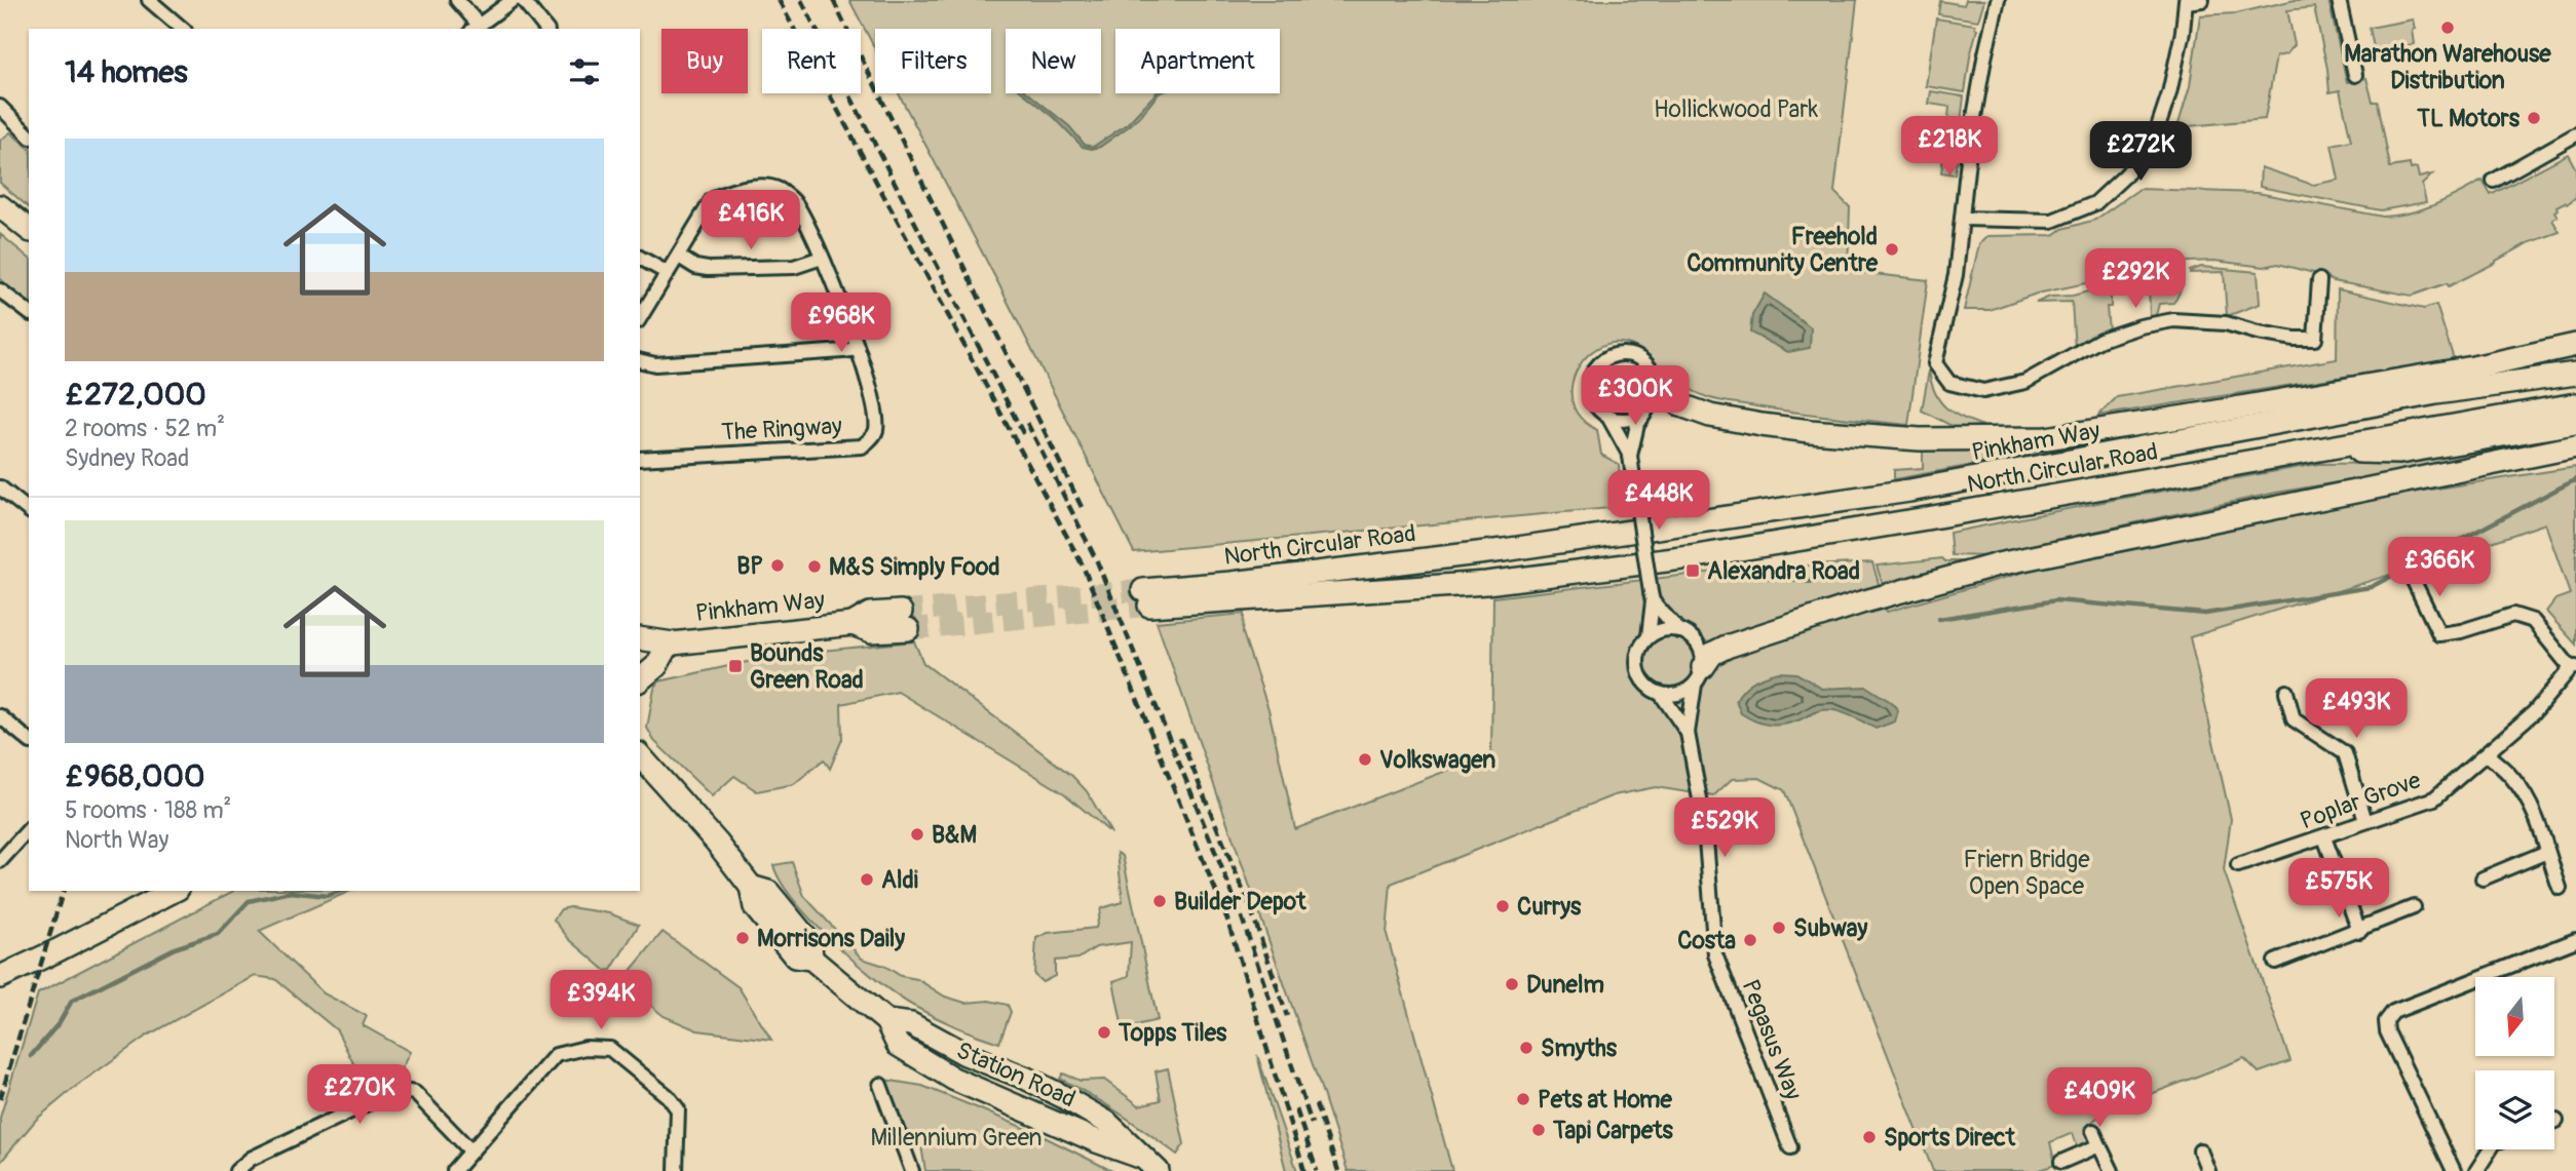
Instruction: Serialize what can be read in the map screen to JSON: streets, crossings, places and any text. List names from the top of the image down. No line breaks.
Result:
{"streets":{"main road":["Pinkham Way","North Circular Road","Station Road"],"street":["The Ringway","Poplar Grove","Pegasus Way"]},"crossings":[["Pinkham Way","North Circular Road"]],"parks":["Hollickwood Park","Friern Bridge Open Space","Millennium Green"],"places":{"other":["Marathon Warehouse Distribution","TL Motors","Freehold Community Centre","BP","M&S Simply Food","Volkswagen","B&M","Aldi","Builder Depot","Currys","Subway","Morrisons Daily","Costa","Dunelm","Topps Tiles","Smyths","Pets at Home","Tapi Carpets","Sports Direct"],"transit":["Alexandra Road","Bounds Green Road"]},"north":"bottom","page":{"chip":["Buy","Rent","Filters","New","Apartment"],"heading":"14 homes","list":[{"name":"£272,000","note":"2 rooms · 52 m² · Sydney Road"},{"name":"£968,000","note":"5 rooms · 188 m² · North Way"}],"price":["£218K","£272K","£416K","£292K","£968K","£300K","£448K","£366K","£493K","£529K","£575K","£394K","£270K","£409K"]}}
